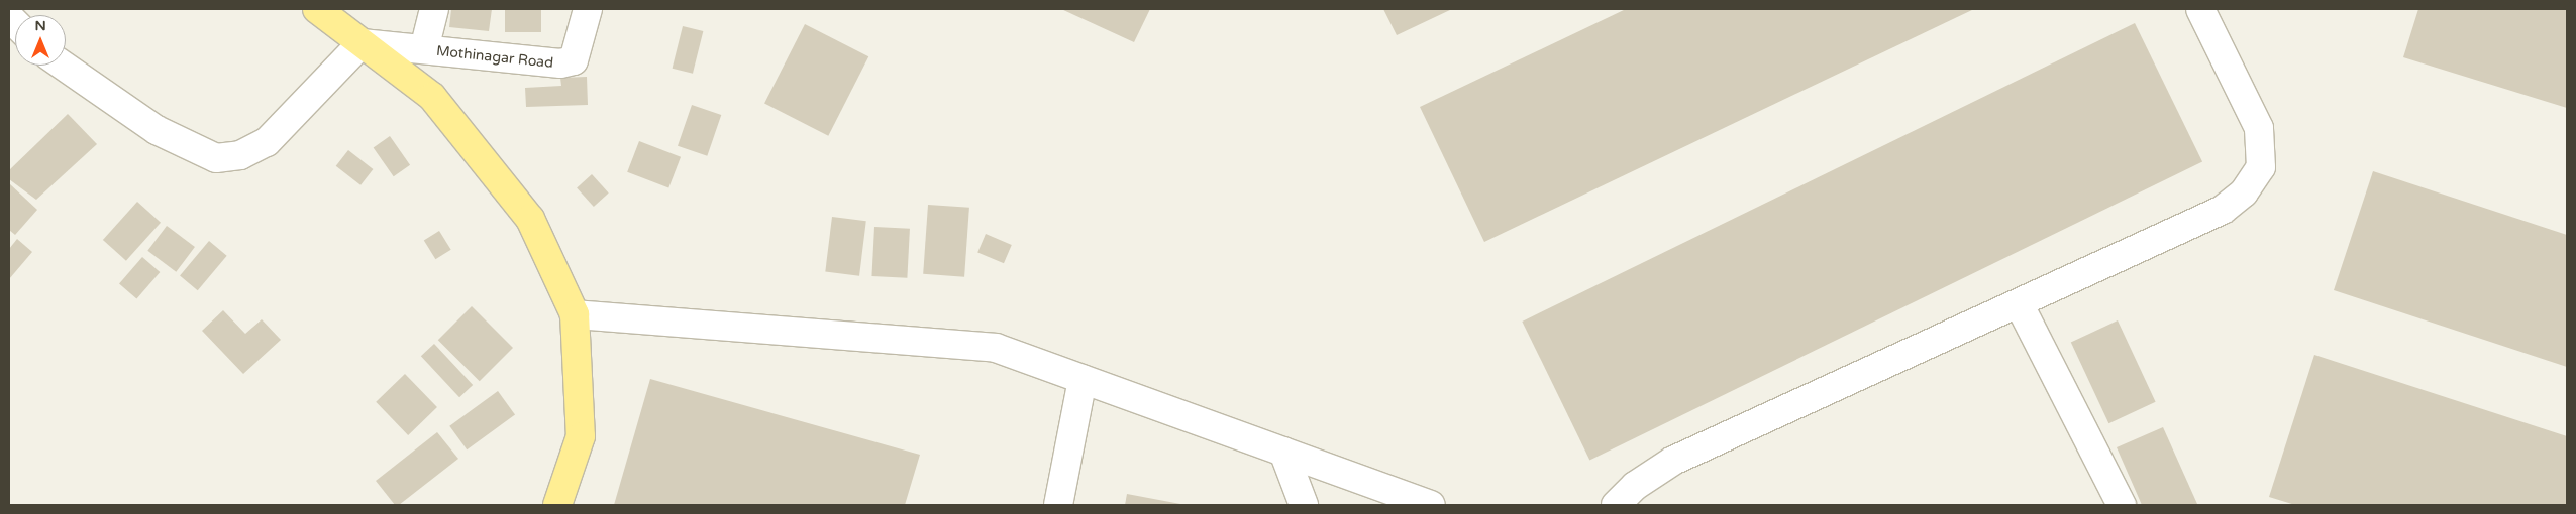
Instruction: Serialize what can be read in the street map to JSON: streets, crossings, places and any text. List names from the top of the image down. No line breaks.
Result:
{"streets":{"street":["Mothinagar Road"]},"north":"top"}
